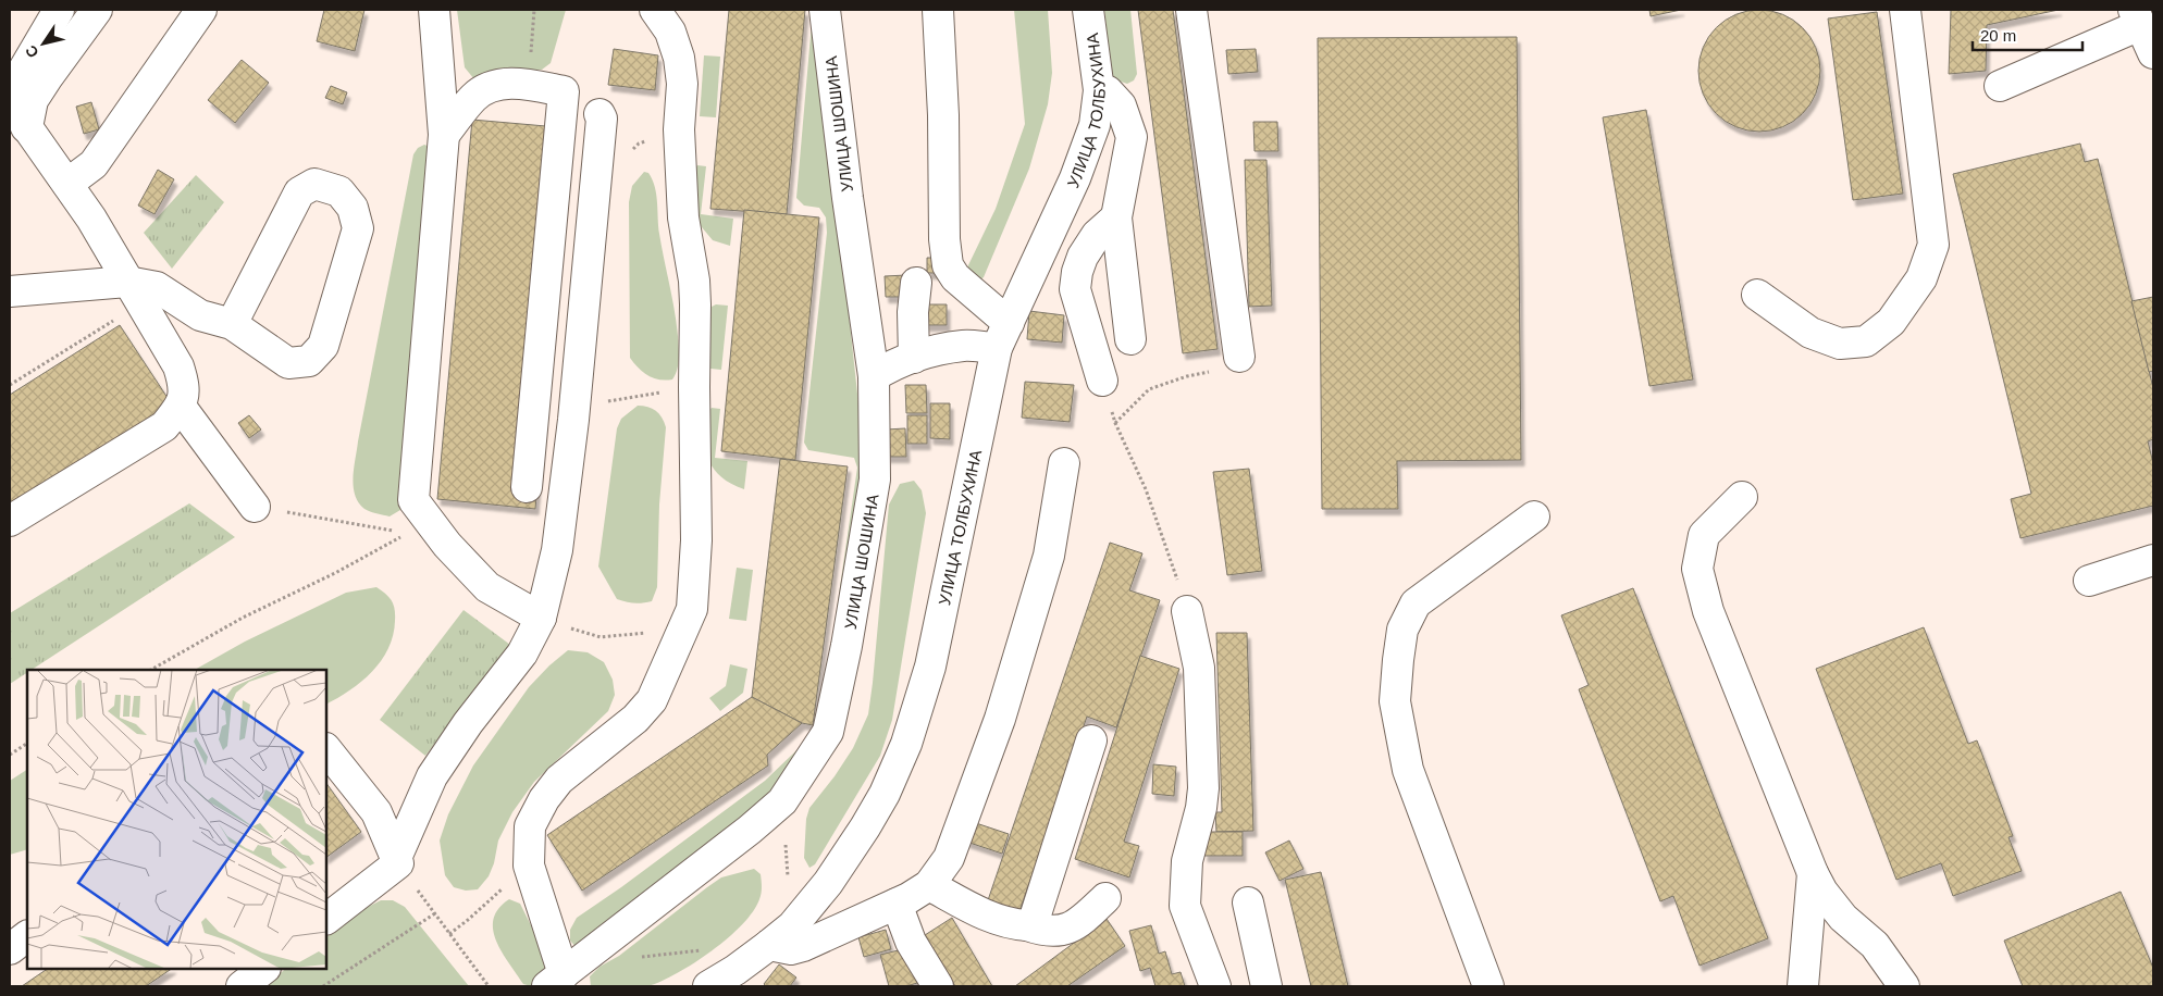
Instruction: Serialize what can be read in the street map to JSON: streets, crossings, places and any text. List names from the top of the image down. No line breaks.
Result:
{"streets":{"street":["УЛИЦА ТОЛБУХИНА","УЛИЦА ШОШИНА"]},"scale_bar":"20 m","north":"bottom left"}
